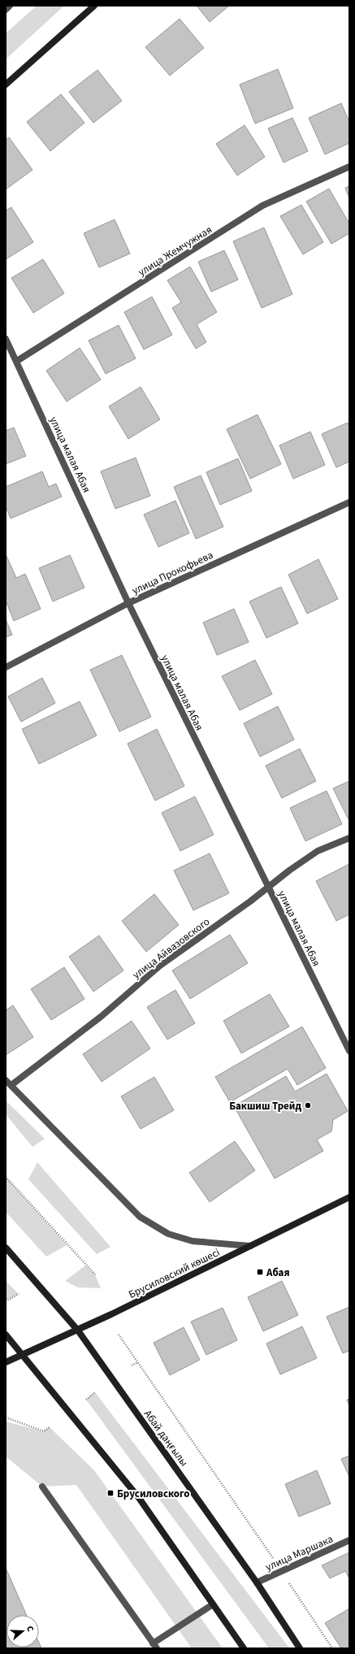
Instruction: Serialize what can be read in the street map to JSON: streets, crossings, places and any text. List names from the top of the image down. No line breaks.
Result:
{"streets":{"main road":["Брусиловский көшесі","Абай даңғылы"],"street":["улица Жемчужная","улица малая Абая","улица Прокофьева","улица Айвазовского","улица Маршака"]},"crossings":[["улица Жемчужная","улица малая Абая"],["улица малая Абая","улица Прокофьева"],["улица малая Абая","улица Айвазовского"],["Брусиловский көшесі","Абай даңғылы"],["Абай даңғылы","улица Маршака"]],"places":{"other":["Бакшиш Трейд"],"transit":["Абая","Брусиловского"]},"north":"right"}
